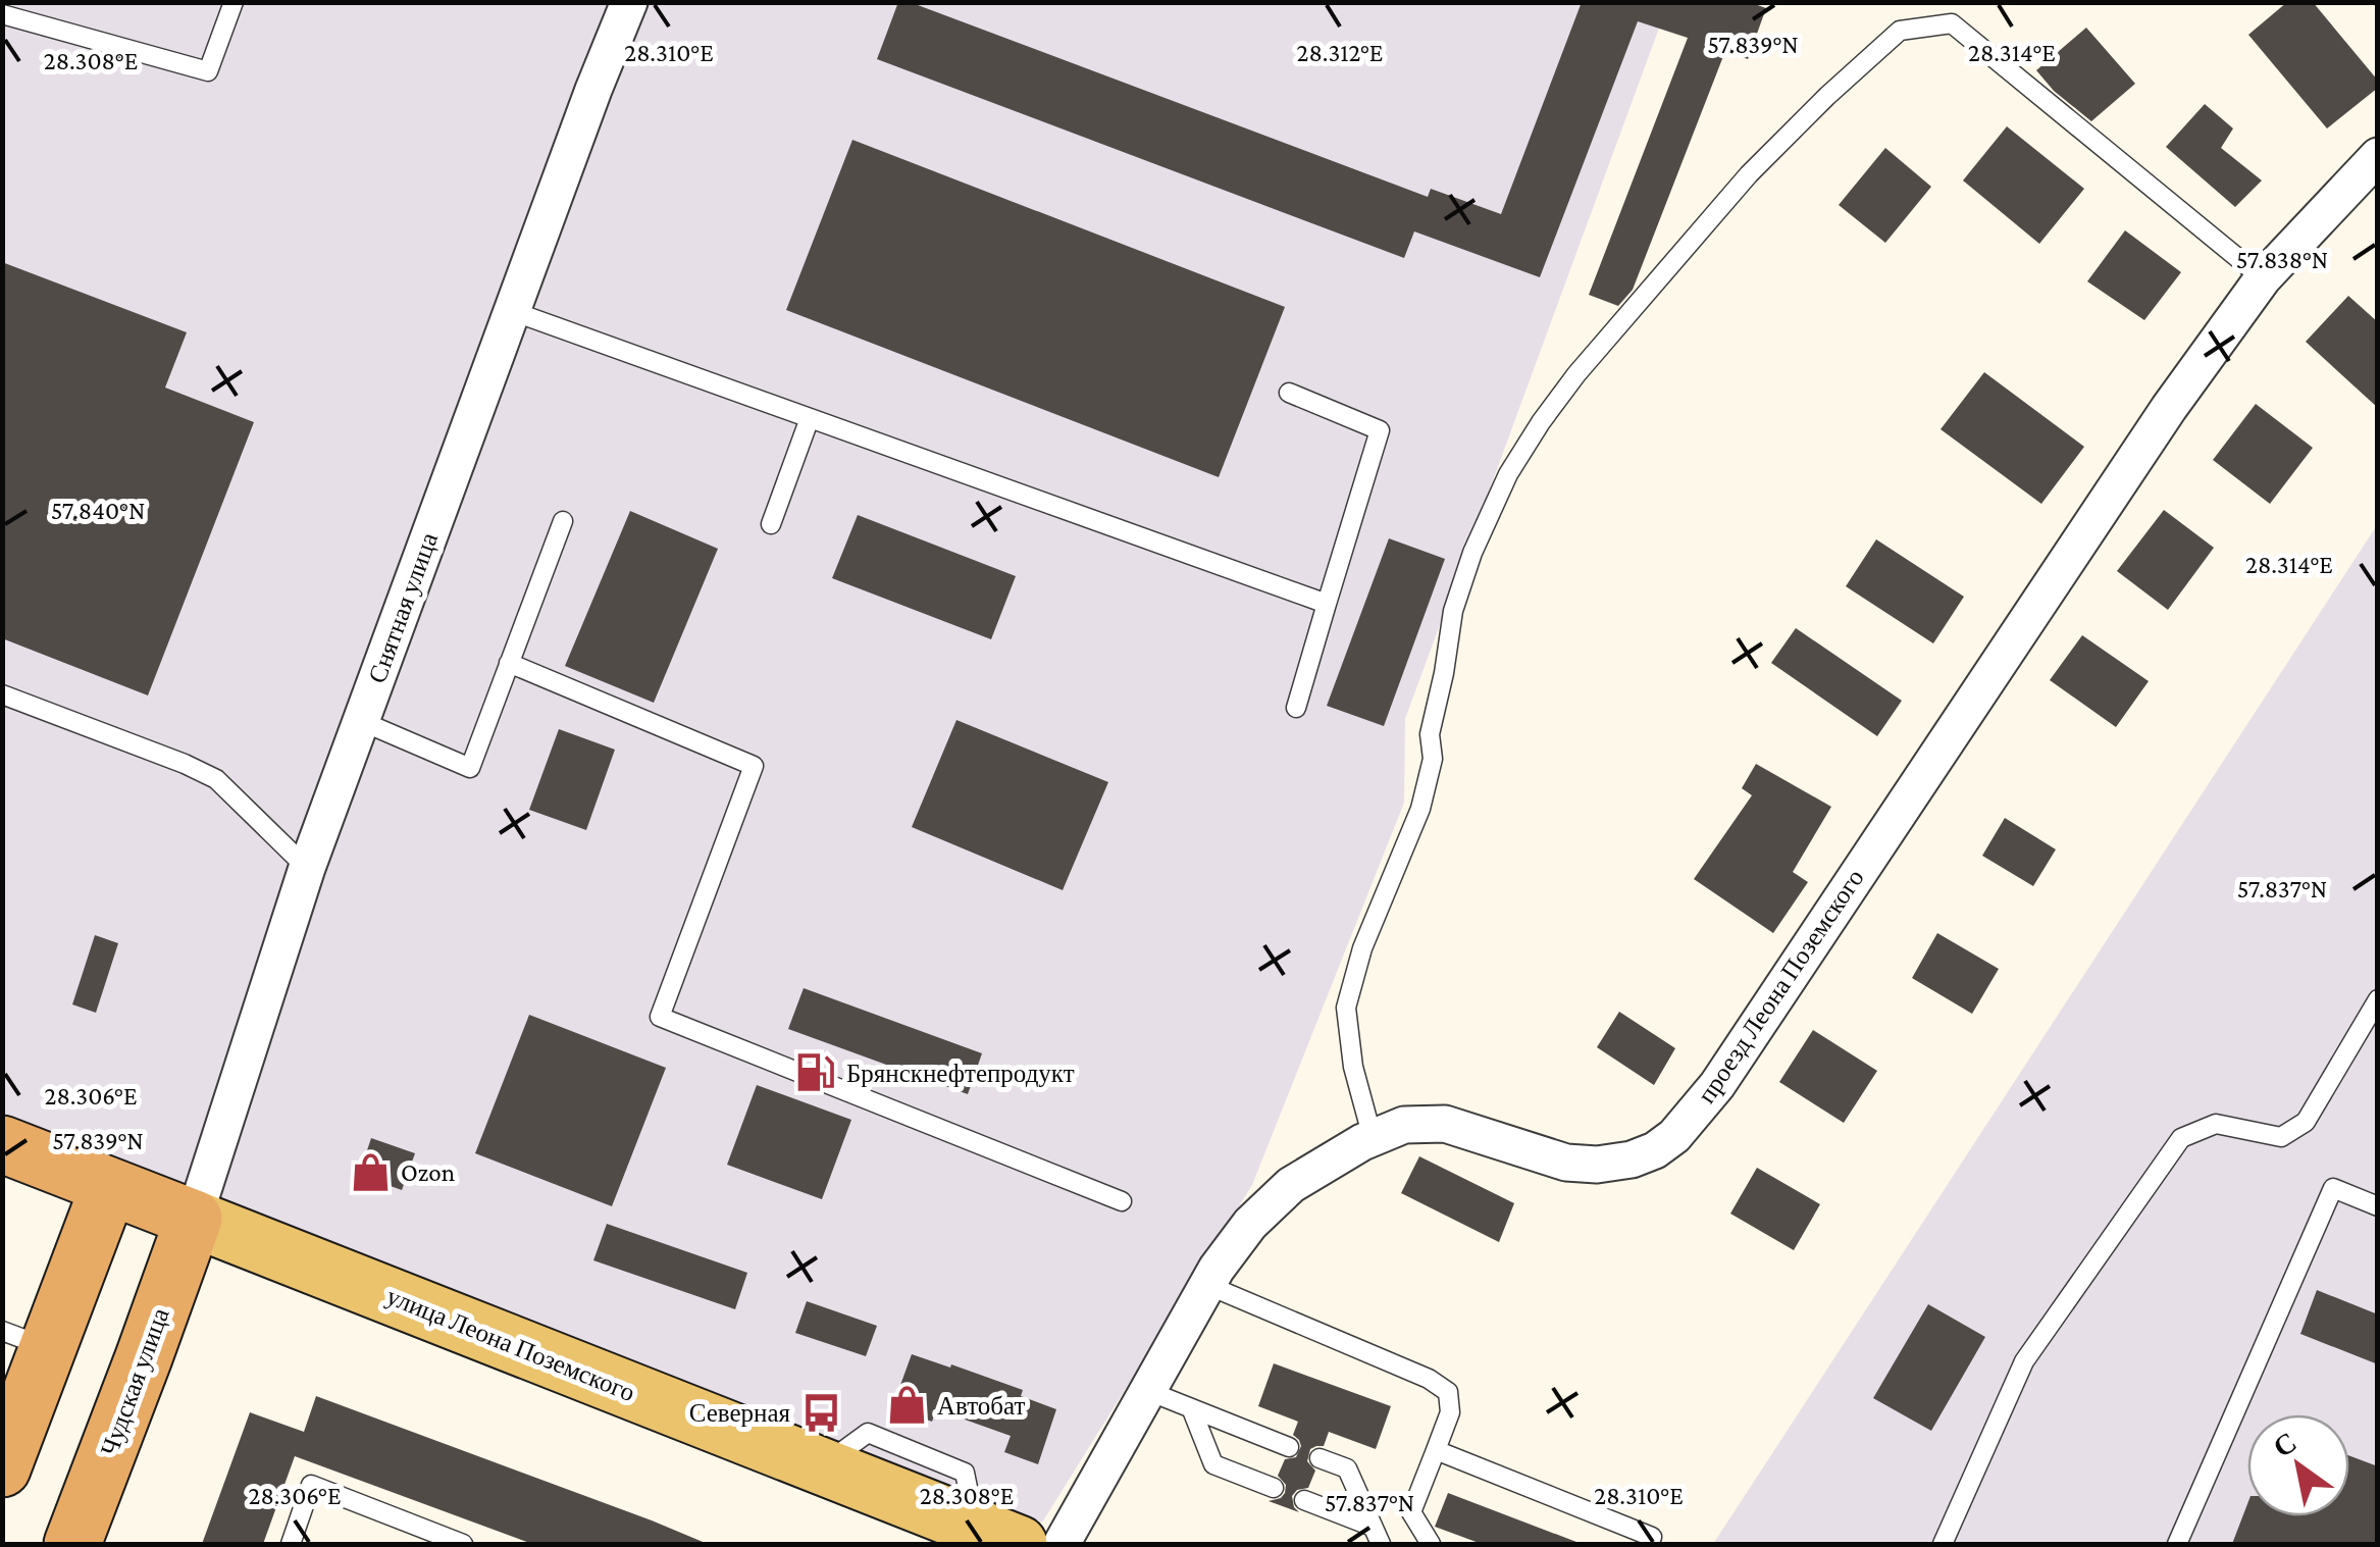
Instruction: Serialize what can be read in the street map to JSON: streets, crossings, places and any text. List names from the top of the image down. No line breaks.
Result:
{"streets":{"highway":["улица Леона Поземского","Чудская улица"],"street":["Снятная улица","проезд Леона Поземского"]},"crossings":[["Снятная улица","улица Леона Поземского"],["Снятная улица","Чудская улица"],["улица Леона Поземского","Чудская улица"]],"places":{"fuel station":["Брянскнефтепродукт"],"shop":["Ozon","Автобат"],"bus stop":["Северная"]},"north":"top left","coordinates":["57.839°N","28.310°E","28.312°E","28.314°E","28.308°E","57.838°N","57.840°N","57.837°N","28.306°E"]}
